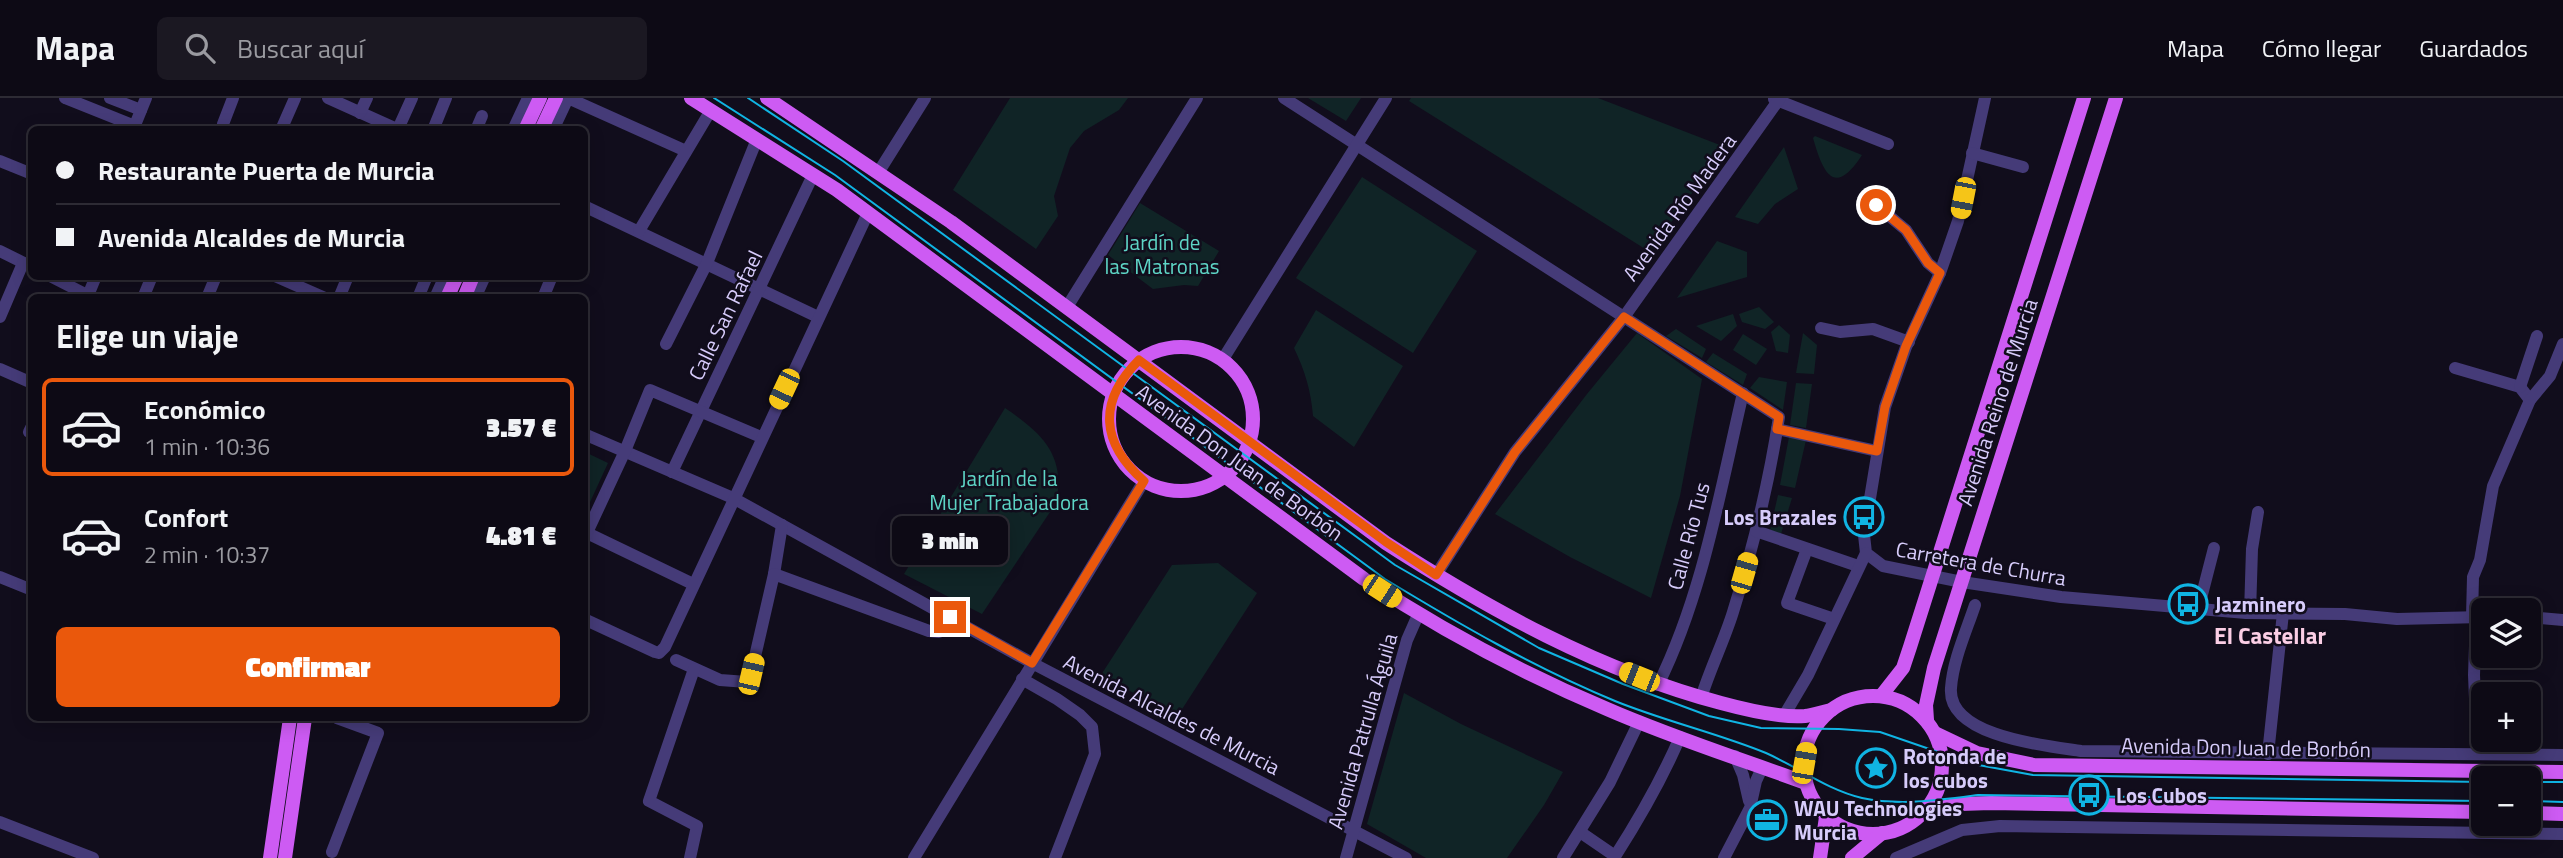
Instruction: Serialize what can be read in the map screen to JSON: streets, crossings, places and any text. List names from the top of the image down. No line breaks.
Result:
{"streets":{"main road":["Avenida Reino de Murcia","Avenida Don Juan de Borbón"],"street":["Avenida Río Madera","Calle San Rafael","Calle Río Tus","Carretera de Churra","Avenida Alcaldes de Murcia","Avenida Patrulla Águila"]},"crossings":[["Avenida Río Madera","Avenida Don Juan de Borbón"],["Calle San Rafael","Avenida Don Juan de Borbón"],["Calle San Rafael","Avenida Alcaldes de Murcia"],["Avenida Reino de Murcia","Avenida Don Juan de Borbón"],["Avenida Reino de Murcia","Carretera de Churra"],["Avenida Don Juan de Borbón","Calle Río Tus"],["Avenida Don Juan de Borbón","Avenida Patrulla Águila"],["Avenida Alcaldes de Murcia","Avenida Patrulla Águila"]],"districts":["El Castellar"],"parks":["Jardín de las Matronas","Jardín de la Mujer Trabajadora"],"places":{"bus stop":["Los Brazales","Jazminero","Los Cubos"],"place":["Rotonda de los cubos"],"office":["WAU Technologies Murcia"]},"page":{"header":"Mapa","search":"Buscar aquí","nav":["Mapa","Cómo llegar","Guardados"],"banner":["Restaurante Puerta de Murcia","Avenida Alcaldes de Murcia"],"heading":"Elige un viaje","list":[{"name":"Económico","note":"1 min · 10:36","value":"3.57 €"},{"name":"Confort","note":"2 min · 10:37","value":"4.81 €"}],"bubble":"3 min","map_buttons":["+","−"],"buttons":"Confirmar"}}
